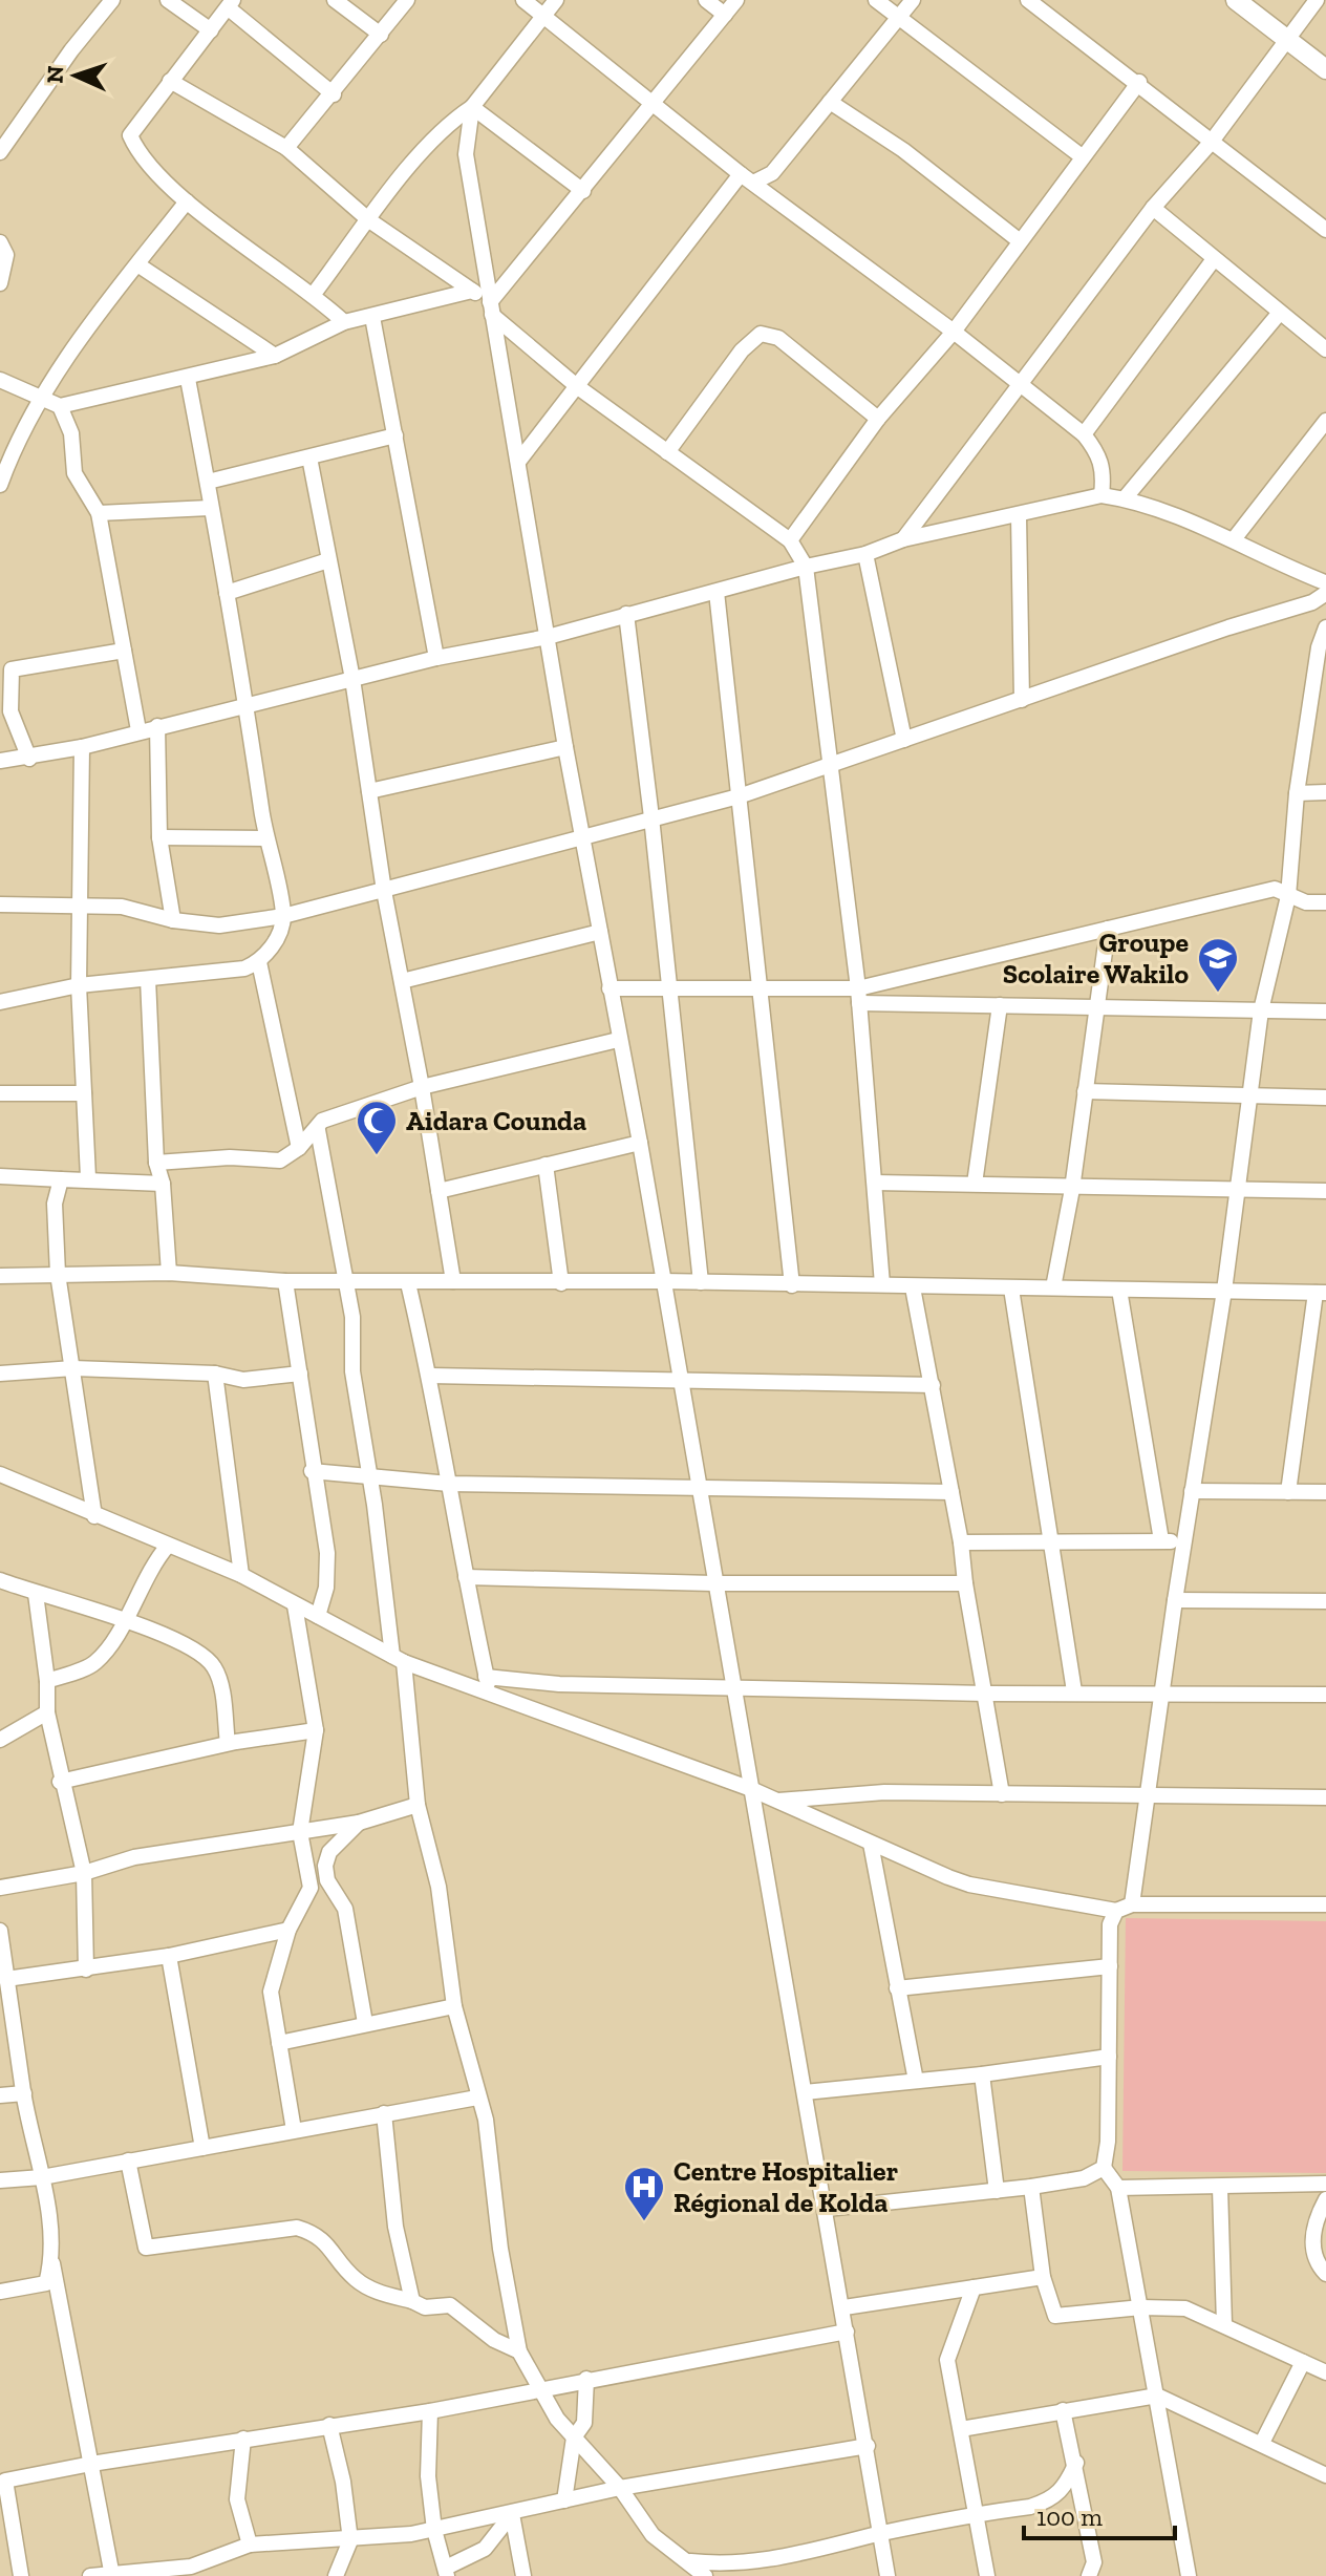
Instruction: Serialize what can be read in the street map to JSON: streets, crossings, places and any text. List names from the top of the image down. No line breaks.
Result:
{"places":{"school or university":["Groupe Scolaire Wakilo"],"mosque":["Aidara Counda"],"hospital":["Centre Hospitalier Régional de Kolda"]},"scale_bar":"100 m","north":"left"}
